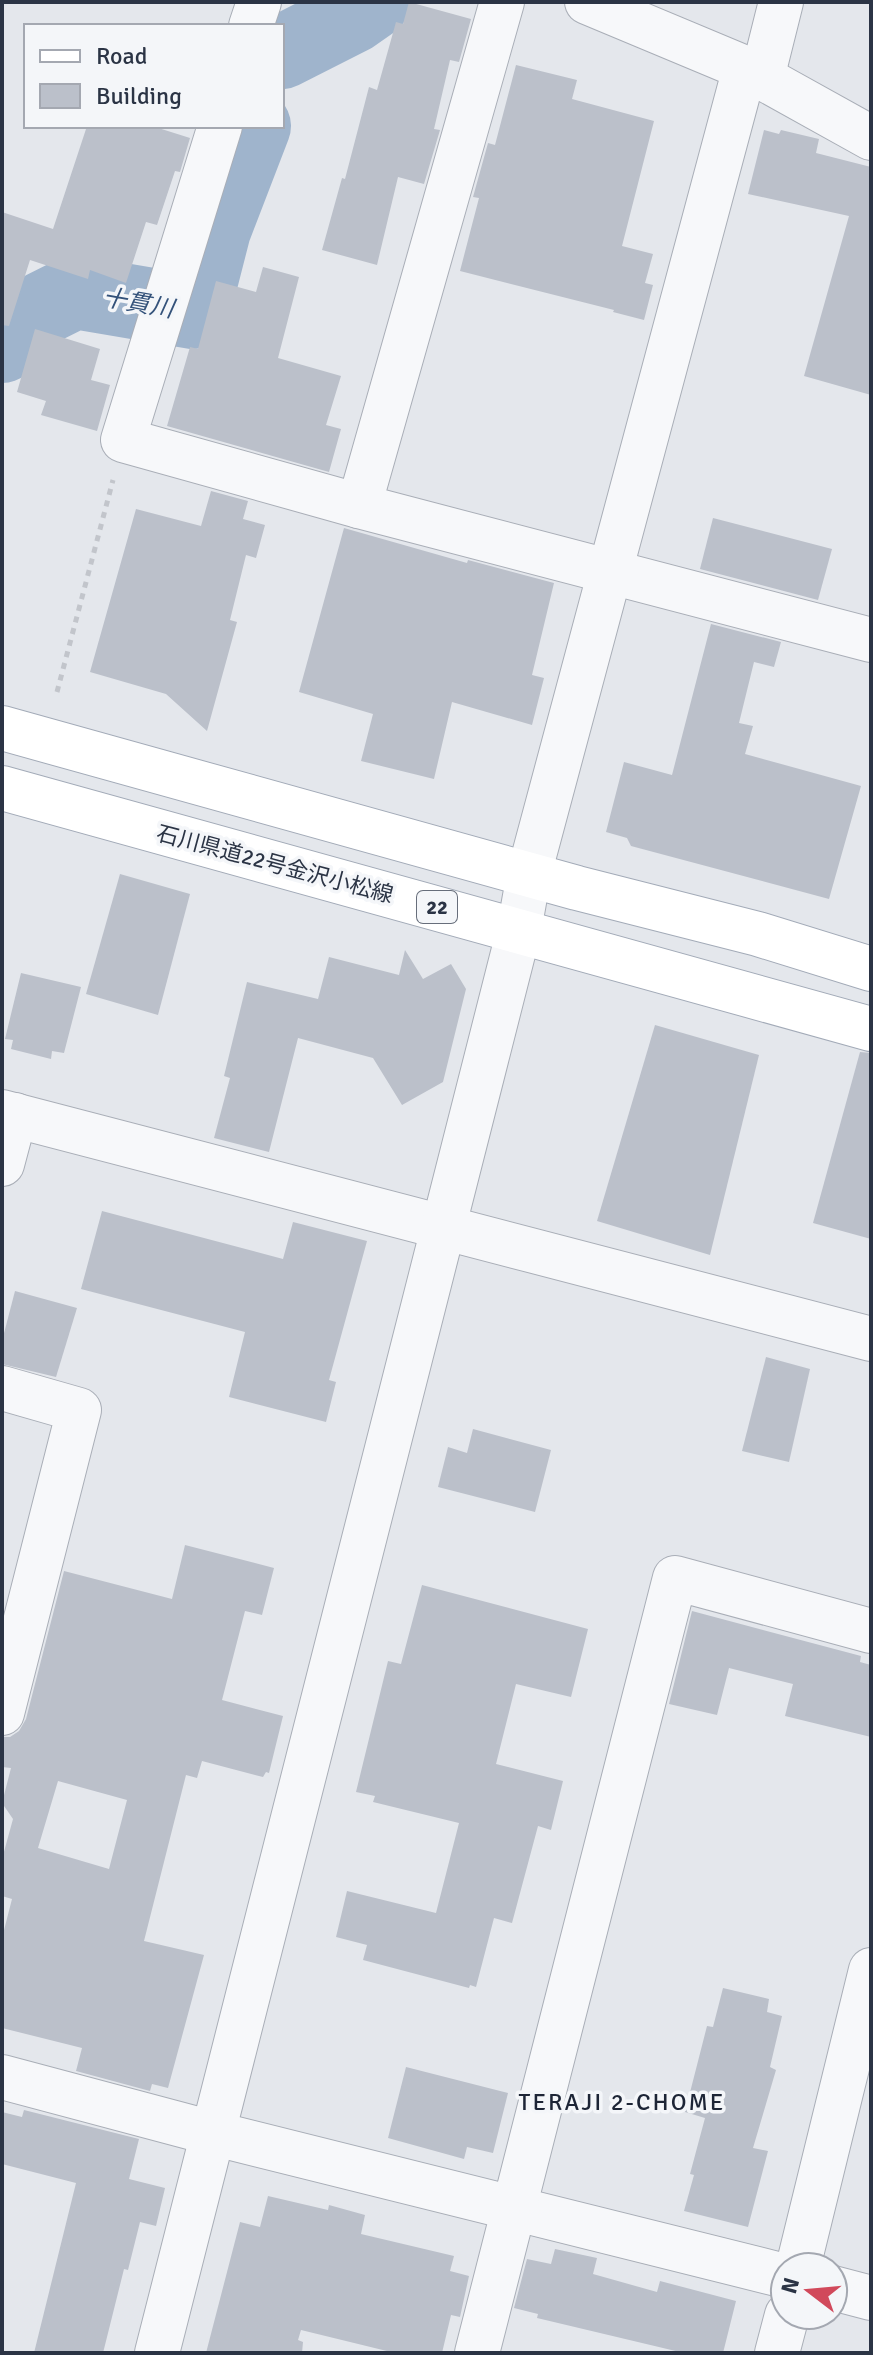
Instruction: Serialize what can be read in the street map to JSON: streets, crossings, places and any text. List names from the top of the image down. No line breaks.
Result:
{"streets":{"main road":["石川県道22号金沢小松線","22"]},"districts":["TERAJI 2-CHOME"],"water":["十貫川"],"legend":["Road","Building"],"north":"left"}
